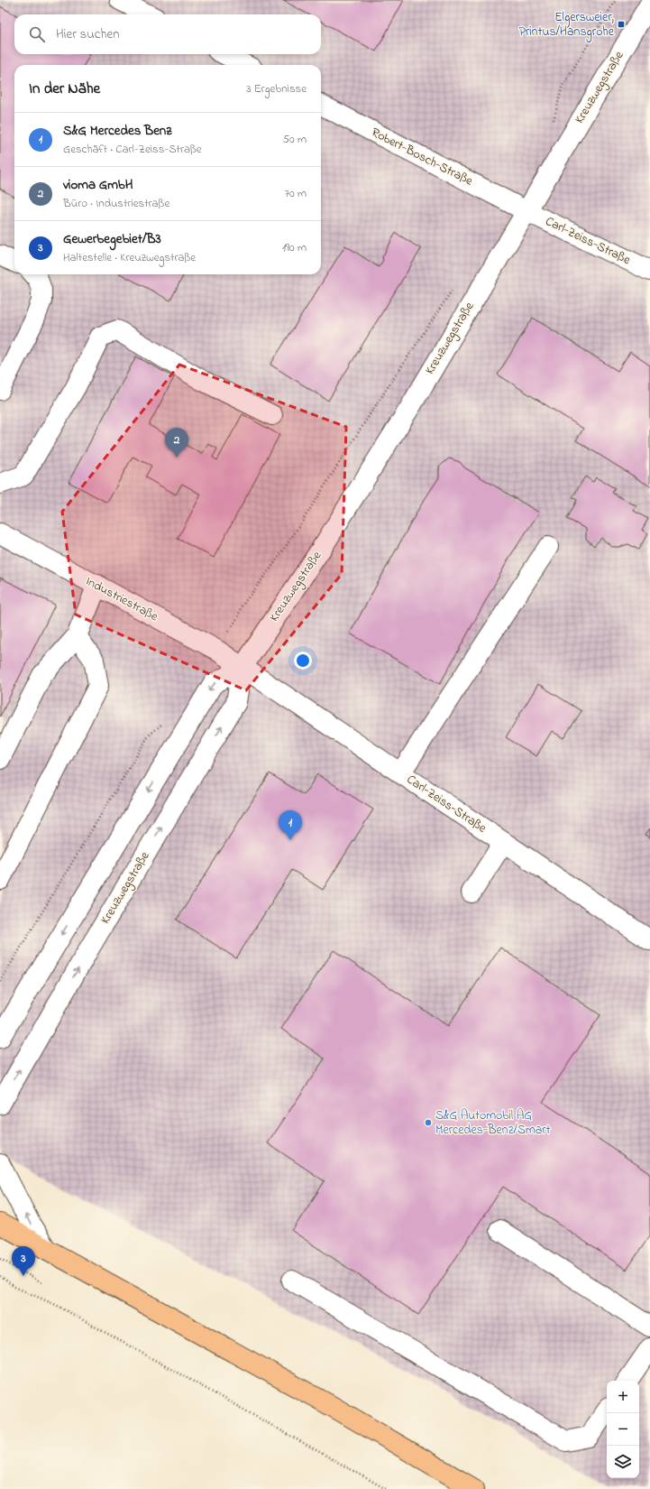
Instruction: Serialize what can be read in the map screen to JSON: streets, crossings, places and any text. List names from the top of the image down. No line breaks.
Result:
{"streets":{"street":["Kreuzwegstraße","Robert-Bosch-Straße","Carl-Zeiss-Straße","Industriestraße"]},"crossings":[["Kreuzwegstraße","Robert-Bosch-Straße"],["Kreuzwegstraße","Carl-Zeiss-Straße"],["Kreuzwegstraße","Industriestraße"],["Robert-Bosch-Straße","Carl-Zeiss-Straße"],["Carl-Zeiss-Straße","Industriestraße"]],"places":{"transit":["Elgersweier, Printus/Hansgrohe"],"other":["S&G Automobil AG Mercedes-Benz/Smart"]},"page":{"search":"Hier suchen","heading":["In der Nähe","3 Ergebnisse"],"list":[{"mark":"1","name":"S&G Mercedes Benz","note":"Geschäft · Carl-Zeiss-Straße","value":"50 m"},{"mark":"2","name":"vioma GmbH","note":"Büro · Industriestraße","value":"70 m"},{"mark":"3","name":"Gewerbegebiet/B3","note":"Haltestelle · Kreuzwegstraße","value":"190 m"}],"pins":["2","1","3"],"map_buttons":["+","−"]}}
